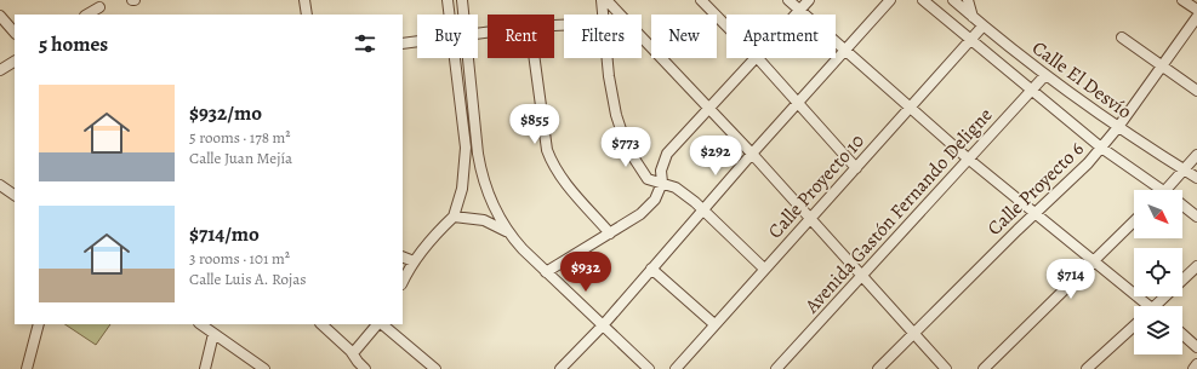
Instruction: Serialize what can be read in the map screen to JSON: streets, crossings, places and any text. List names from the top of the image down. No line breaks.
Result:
{"streets":{"street":["Calle El Desvío","Calle Proyecto 10","Calle Proyecto 6","Avenida Gastón Fernando Deligne"]},"crossings":[["Calle El Desvío","Calle Proyecto 10"],["Calle El Desvío","Calle Proyecto 6"],["Calle El Desvío","Avenida Gastón Fernando Deligne"]],"north":"bottom right","page":{"chip":["Buy","Rent","Filters","New","Apartment"],"heading":"5 homes","list":[{"name":"$932/mo","note":"5 rooms · 178 m² · Calle Juan Mejía"},{"name":"$714/mo","note":"3 rooms · 101 m² · Calle Luis A. Rojas"}],"price":["$855","$773","$292","$932","$714"]}}
